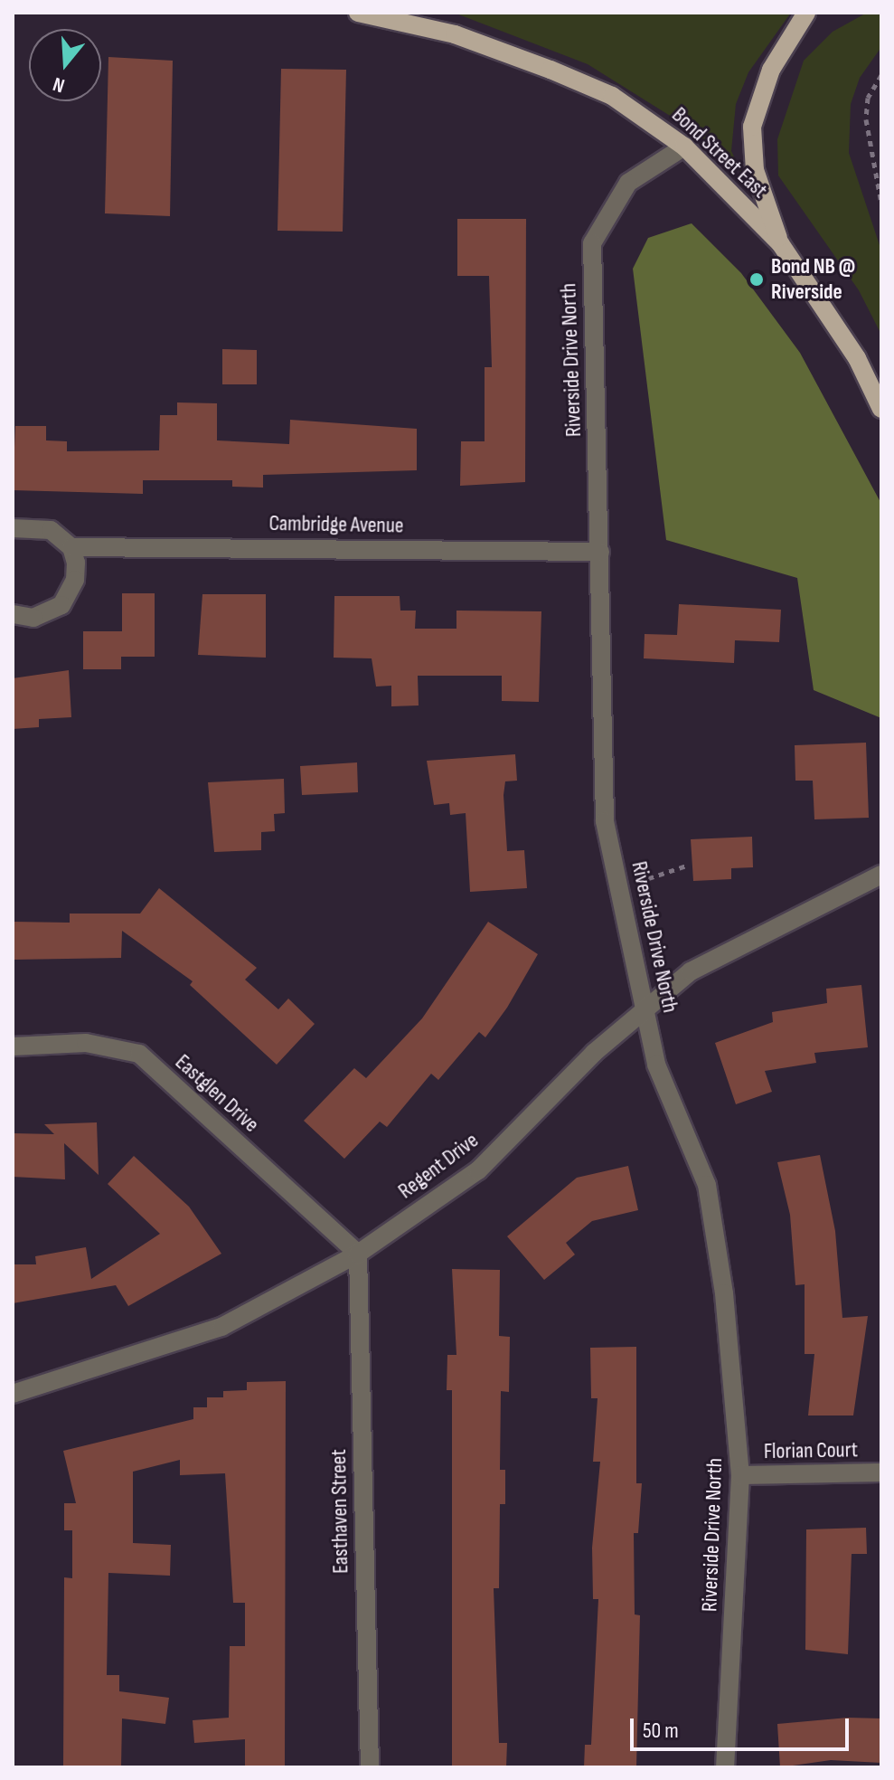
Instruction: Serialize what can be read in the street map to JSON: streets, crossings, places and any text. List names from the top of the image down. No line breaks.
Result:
{"streets":{"main road":["Bond Street East"],"street":["Riverside Drive North","Cambridge Avenue","Eastglen Drive","Regent Drive","Florian Court","Easthaven Street"]},"crossings":[["Bond Street East","Riverside Drive North"],["Riverside Drive North","Cambridge Avenue"],["Riverside Drive North","Regent Drive"],["Riverside Drive North","Florian Court"],["Eastglen Drive","Regent Drive"],["Eastglen Drive","Easthaven Street"],["Regent Drive","Easthaven Street"]],"places":["Bond NB @ Riverside"],"scale_bar":"50 m","north":"bottom"}
